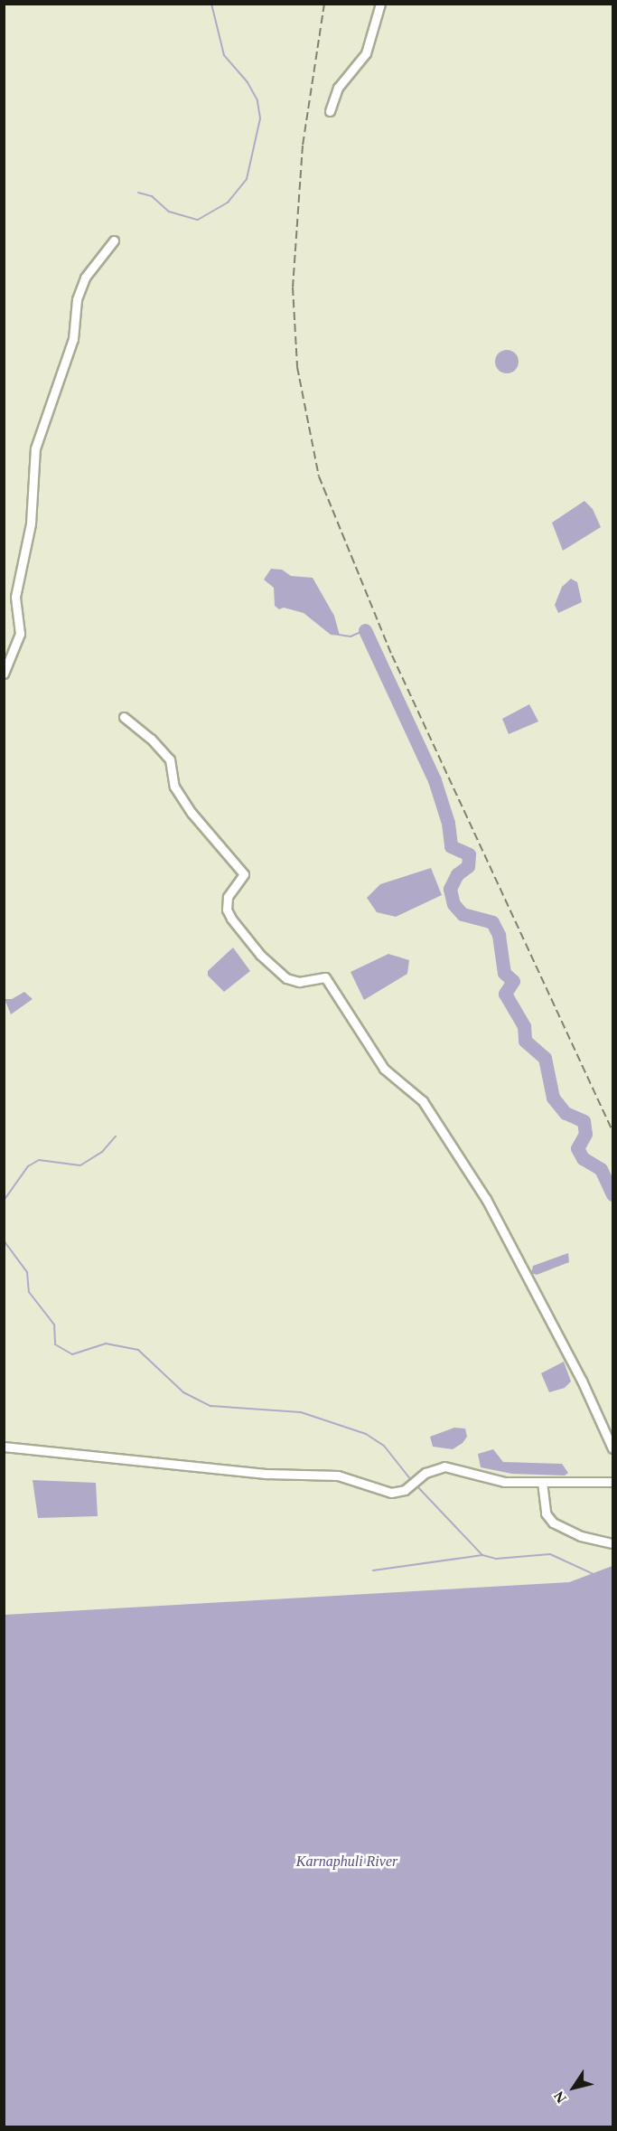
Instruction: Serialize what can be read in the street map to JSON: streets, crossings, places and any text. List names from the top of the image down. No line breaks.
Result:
{"water":["Karnaphuli River"],"north":"bottom left"}
